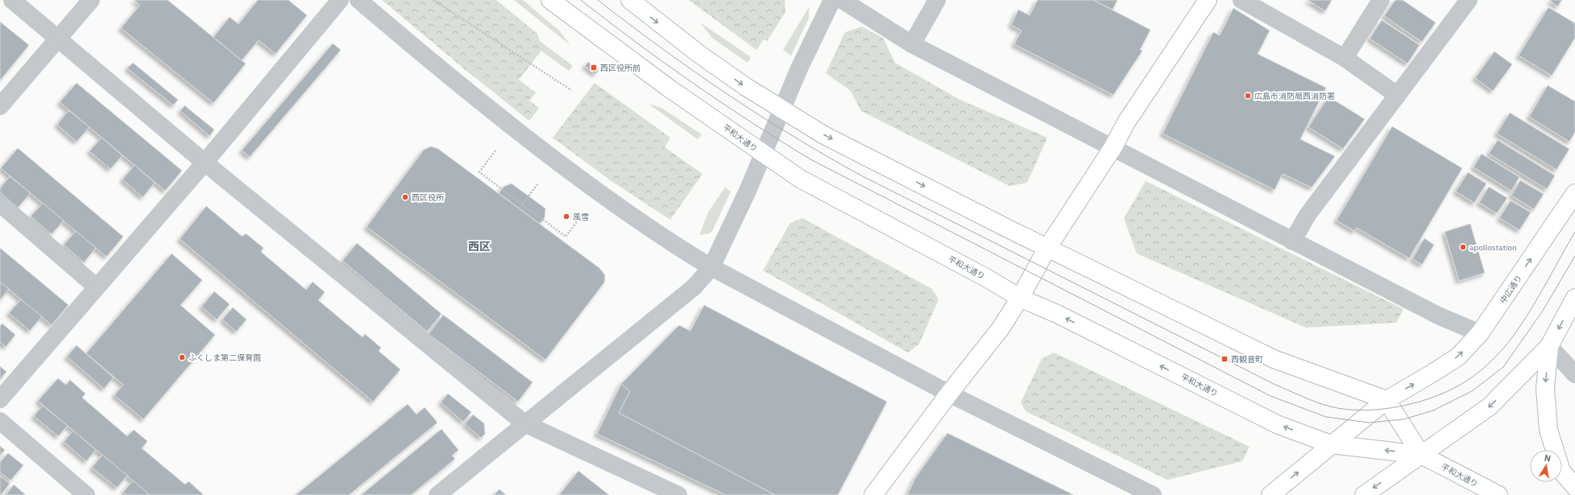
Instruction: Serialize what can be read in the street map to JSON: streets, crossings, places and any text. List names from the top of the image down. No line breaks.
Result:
{"streets":{"street":["平和大通り","中広通り"]},"crossings":[["平和大通り","中広通り"]],"districts":["西区"],"places":{"transit":["西区役所前","西観音町"],"other":["広島市消防局西消防署","西区役所","風雪","apollostation","ふくしま第二保育園"]},"north":"top"}
